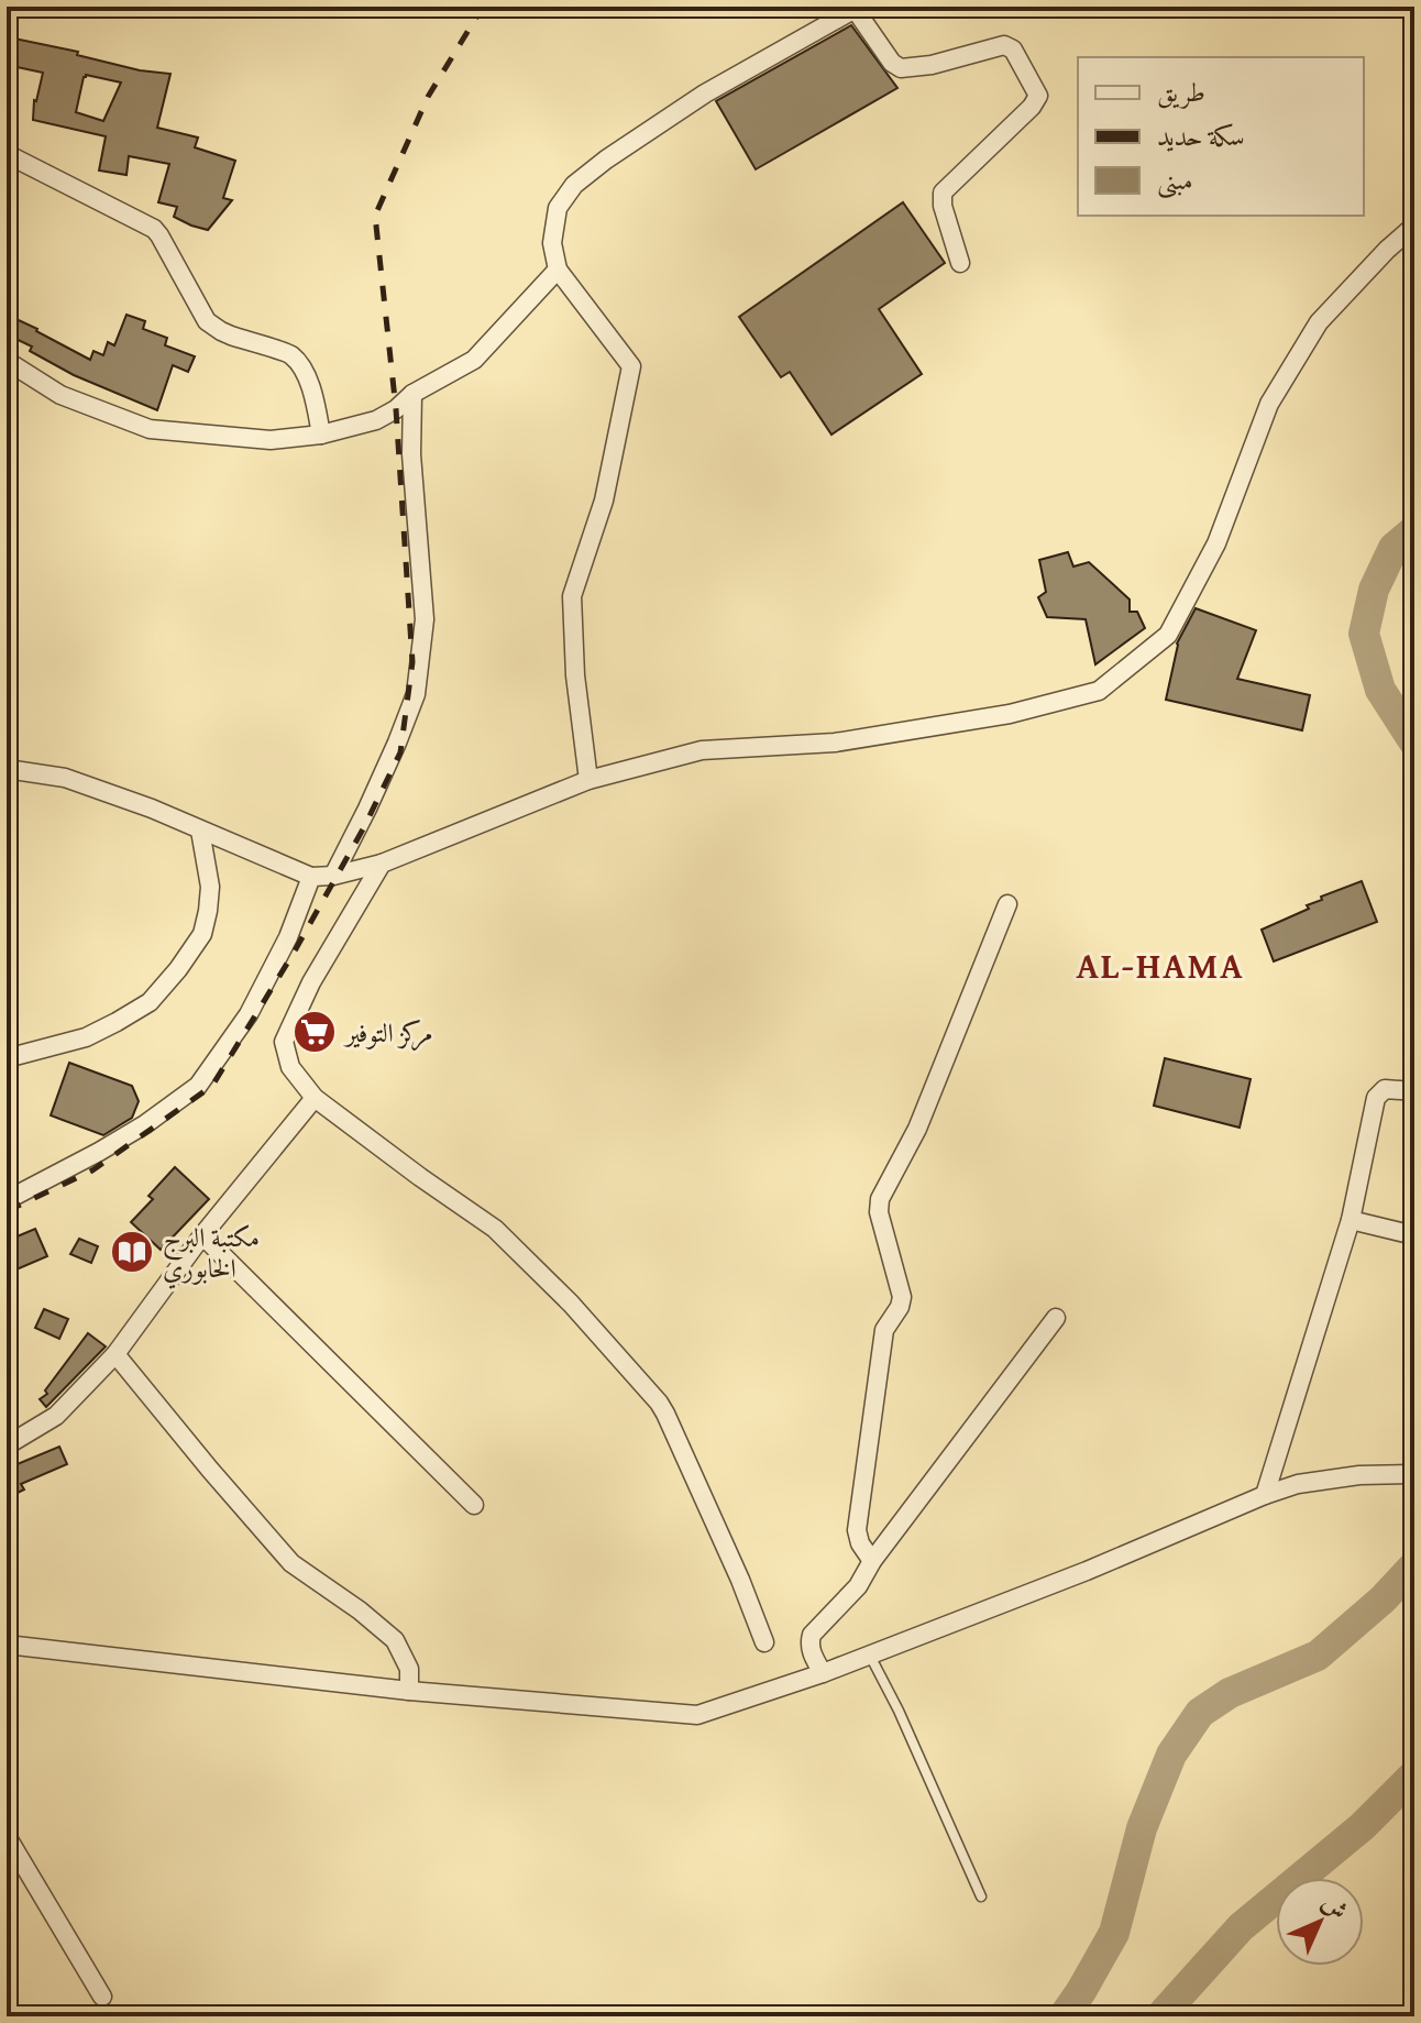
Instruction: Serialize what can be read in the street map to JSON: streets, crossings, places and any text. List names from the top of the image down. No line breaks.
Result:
{"districts":["AL-HAMA"],"places":{"supermarket":["مركز التوفير"],"library":["مكتبة البرج الخابوري"]},"legend":["طريق","سكة حديد","مبنى"],"north":"top right"}
